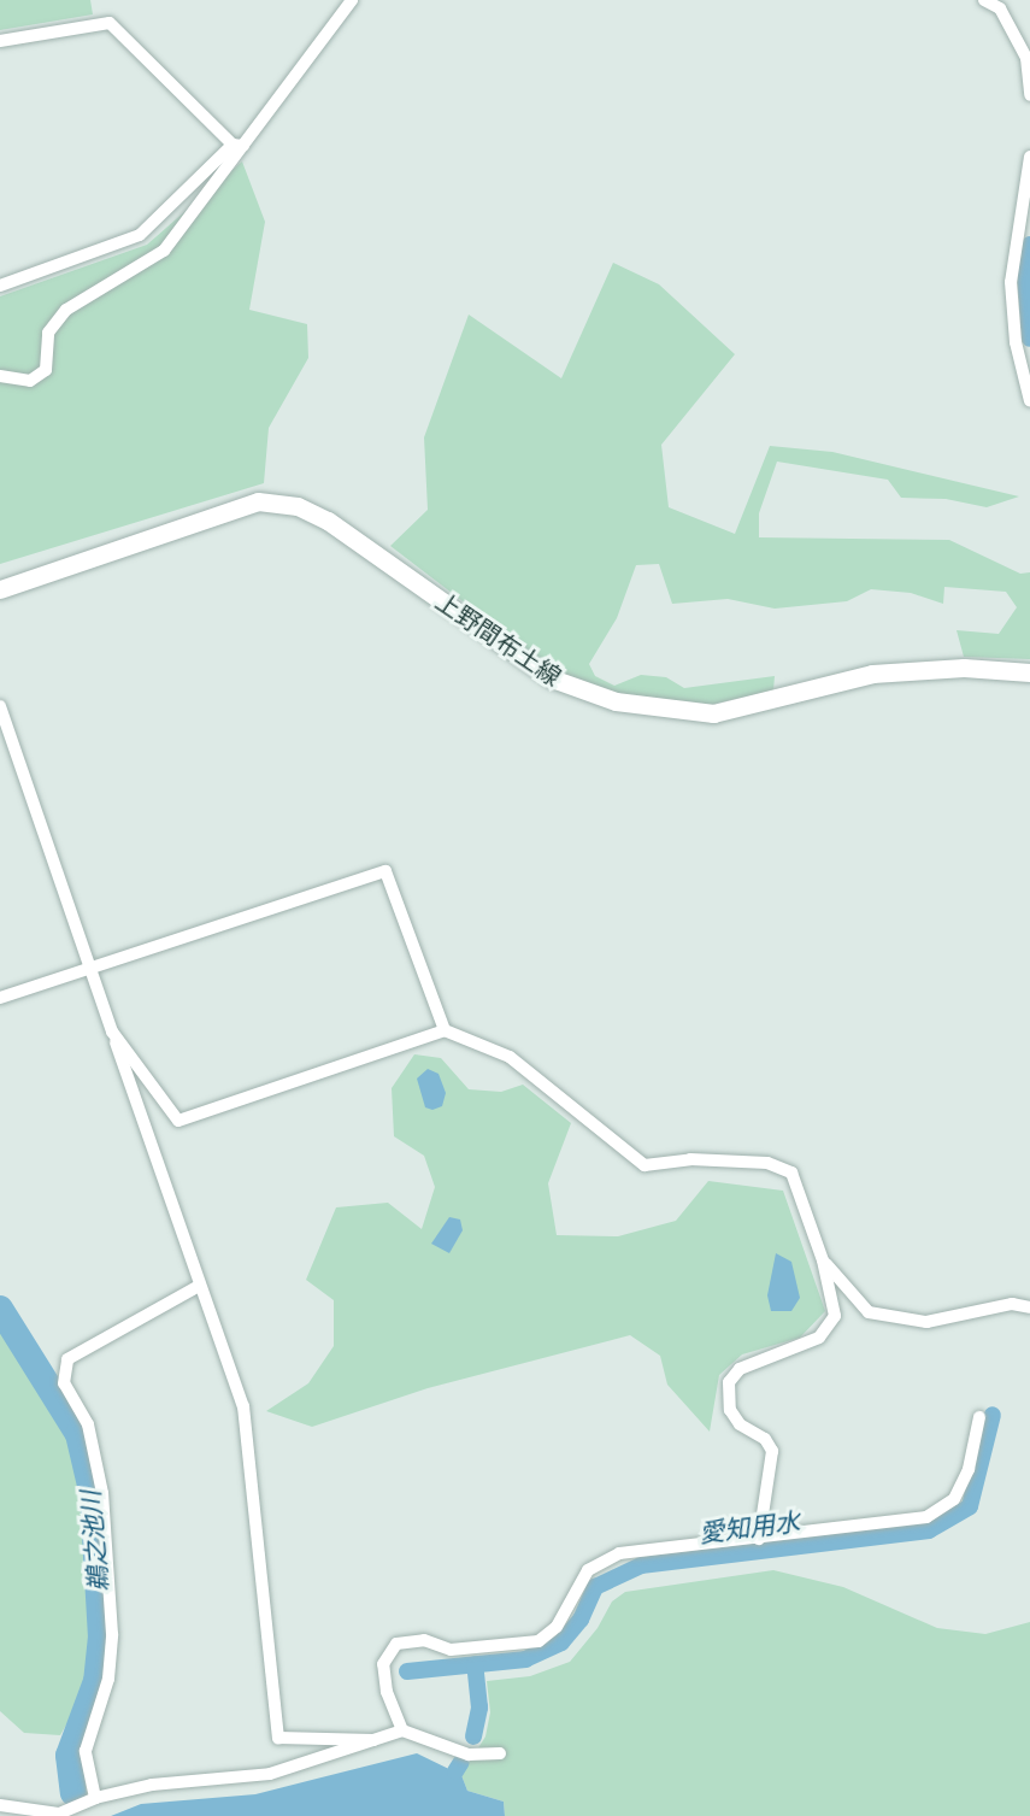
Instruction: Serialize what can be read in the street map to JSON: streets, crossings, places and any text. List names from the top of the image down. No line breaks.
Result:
{"streets":{"main road":["上野間布土線"]},"water":["愛知用水","鵜之池川"]}
